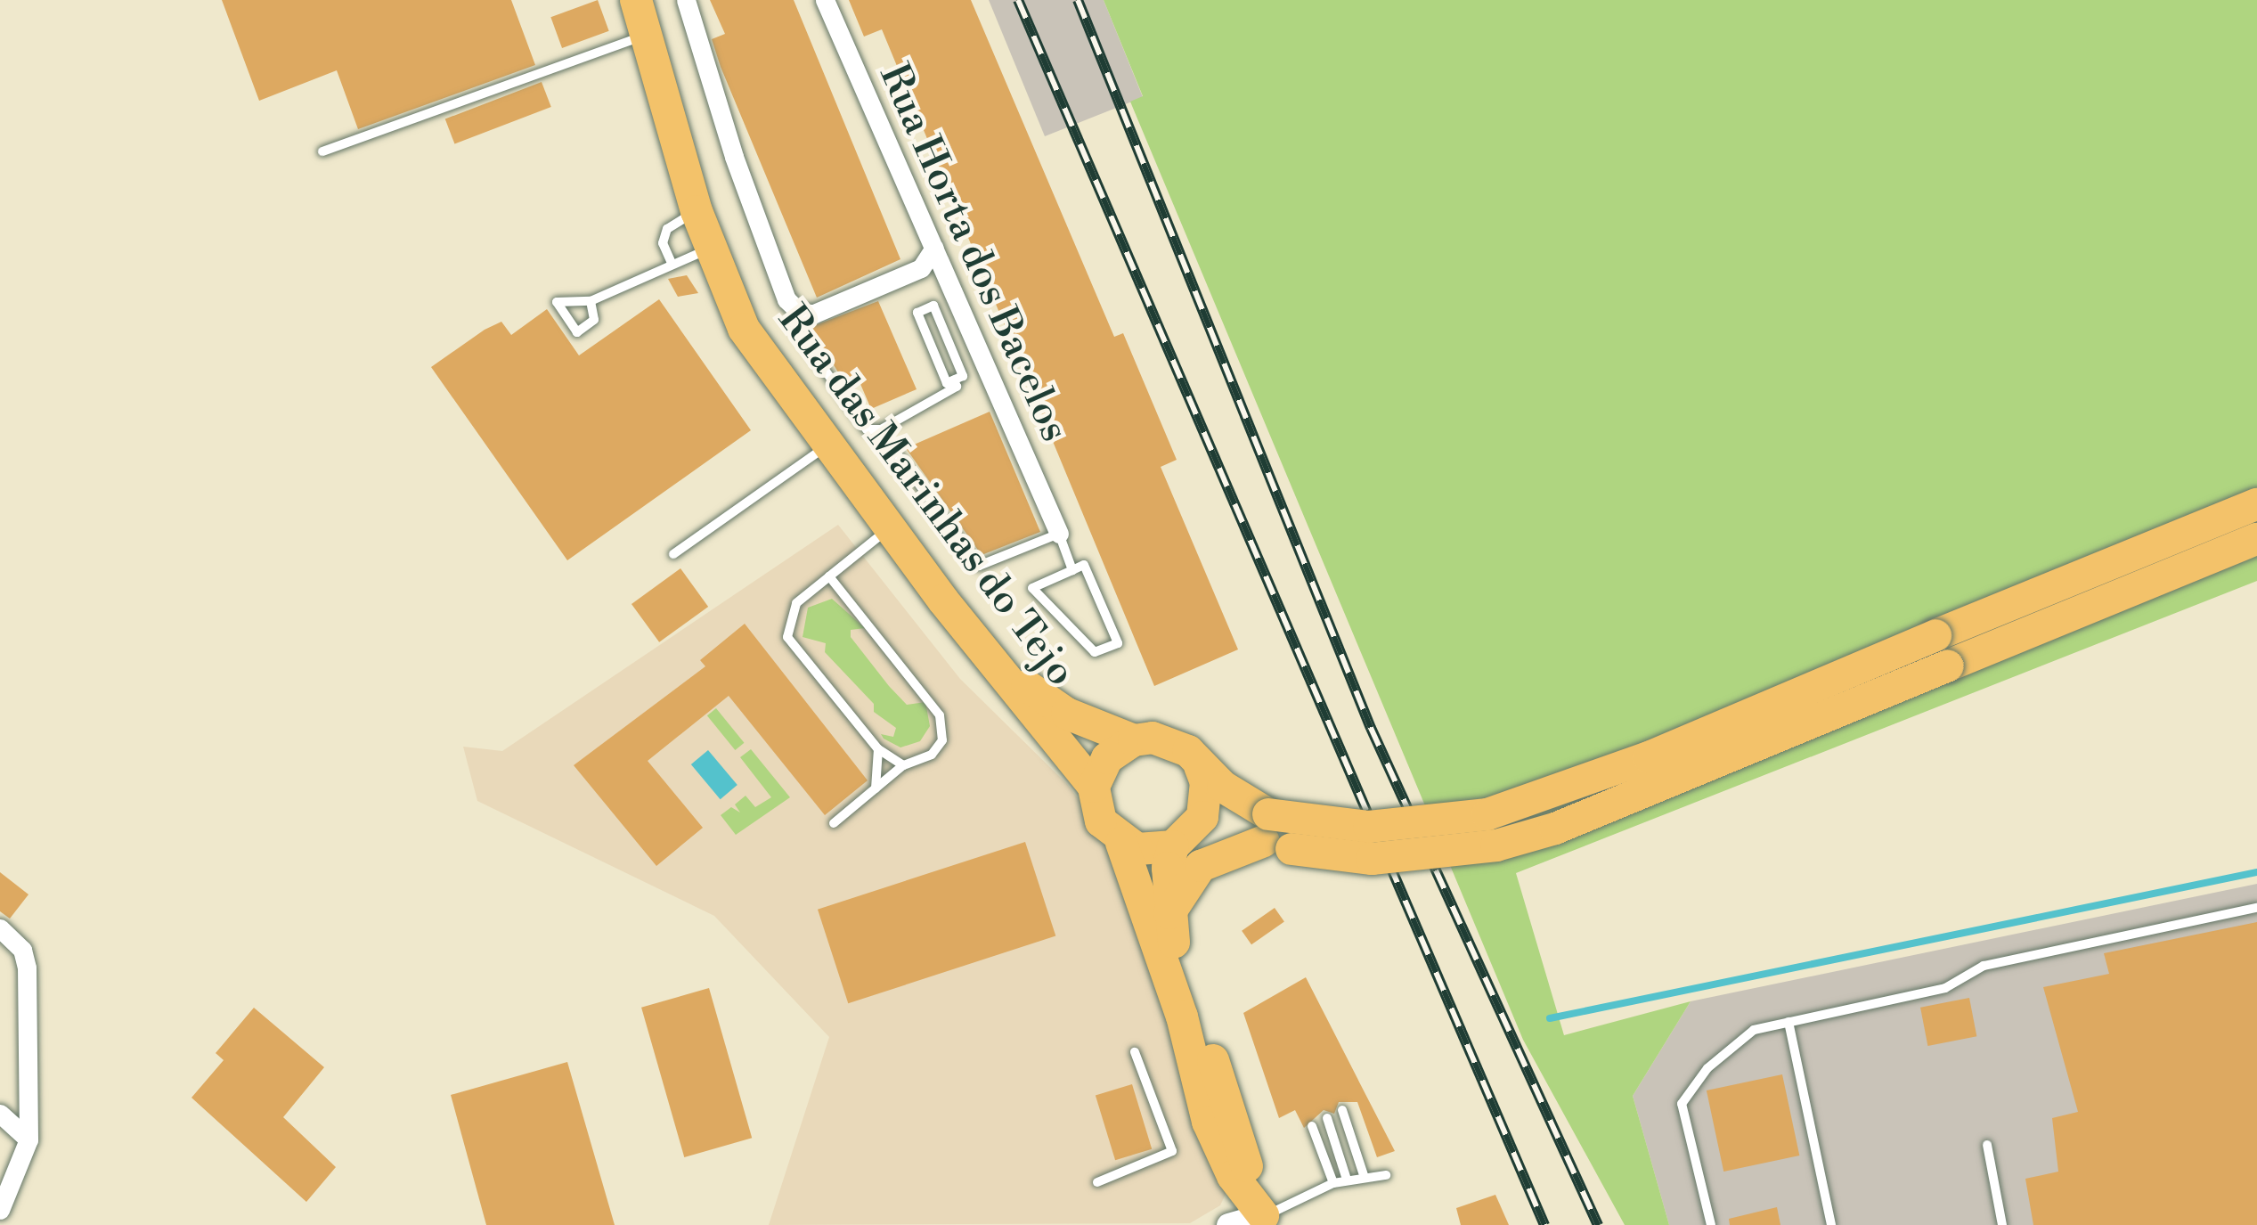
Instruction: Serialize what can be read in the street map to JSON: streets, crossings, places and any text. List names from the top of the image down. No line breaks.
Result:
{"streets":{"main road":["Rua das Marinhas do Tejo"],"street":["Rua Horta dos Bacelos"]}}
